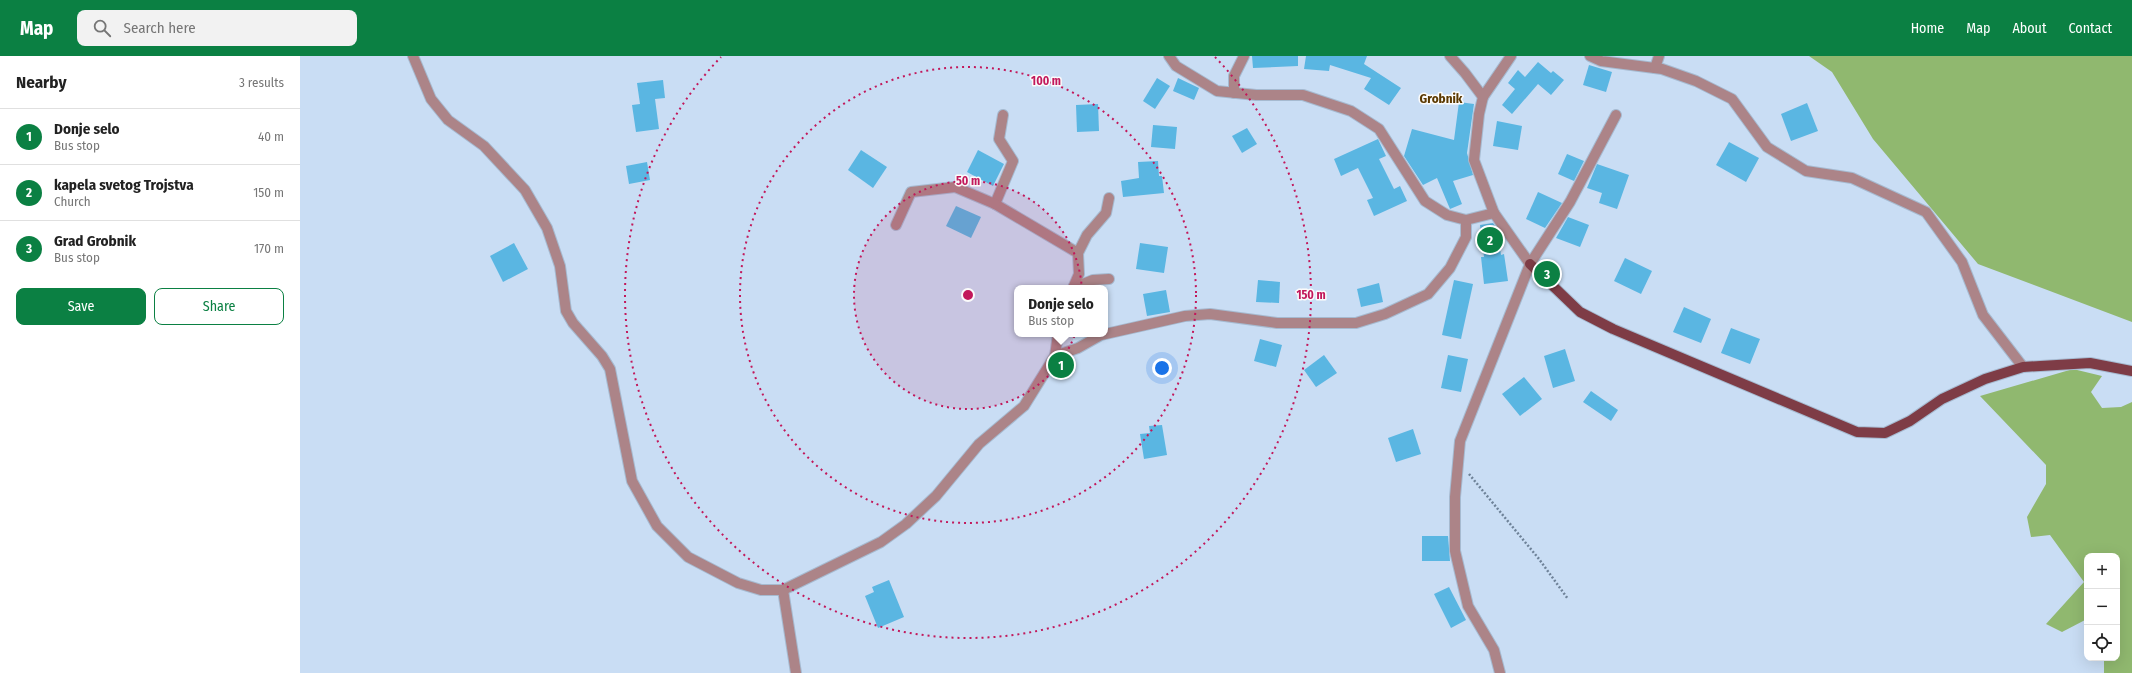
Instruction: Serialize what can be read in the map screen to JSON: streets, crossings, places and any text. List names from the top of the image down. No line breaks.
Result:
{"districts":["Grobnik"],"page":{"header":"Map","search":"Search here","nav":["Home","Map","About","Contact"],"heading":["Nearby","3 results"],"list":[{"mark":"1","name":"Donje selo","note":"Bus stop","value":"40 m"},{"mark":"2","name":"kapela svetog Trojstva","note":"Church","value":"150 m"},{"mark":"3","name":"Grad Grobnik","note":"Bus stop","value":"170 m"}],"pins":["2","3","1"],"buttons":["Save","Share"],"popup":["Donje selo","Bus stop"],"map_buttons":["+","−"]},"rings":["100 m","50 m","150 m"]}
